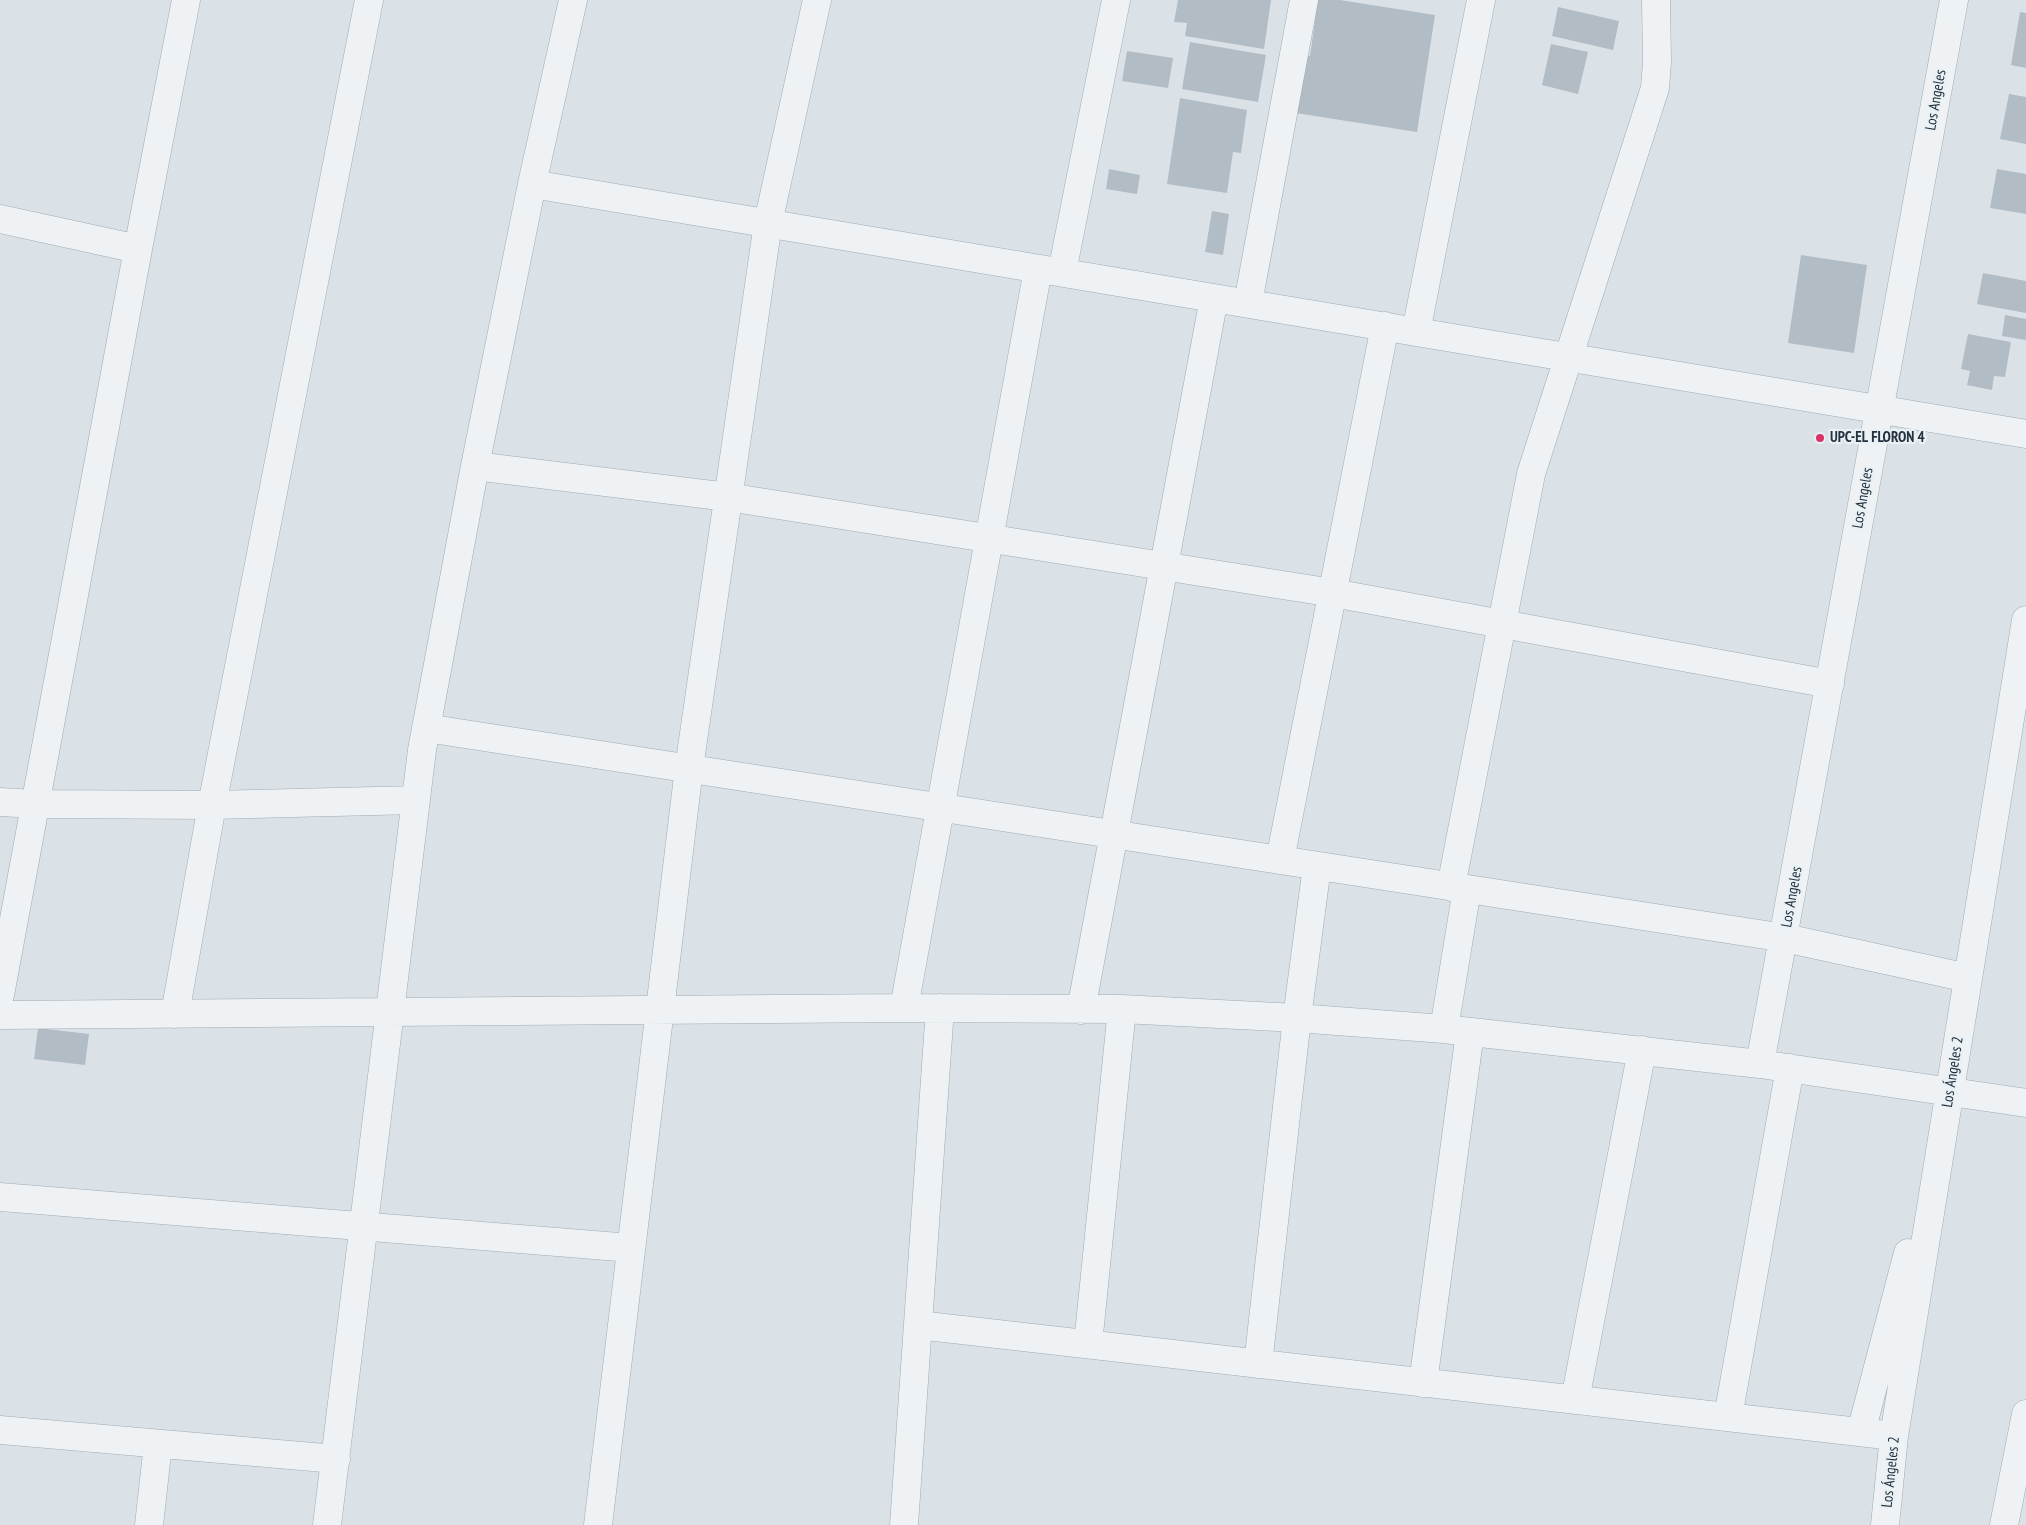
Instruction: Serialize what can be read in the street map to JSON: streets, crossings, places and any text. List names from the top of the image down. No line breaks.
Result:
{"streets":{"street":["Los Angeles","Los Ángeles 2"]},"places":["UPC-EL FLORON 4"]}
